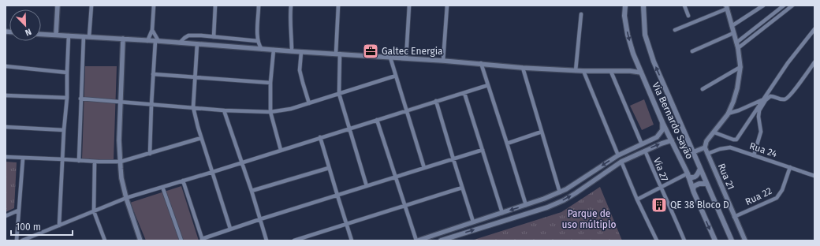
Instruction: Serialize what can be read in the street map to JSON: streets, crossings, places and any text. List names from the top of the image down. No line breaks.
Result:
{"streets":{"main road":["Via Bernardo Sayão"],"street":["Rua 24","Via 27","Rua 21","Rua 22"]},"crossings":[["Rua 24","Rua 21"],["Rua 24","Rua 22"],["Rua 21","Rua 22"]],"parks":["Parque de uso múltiplo"],"places":{"office":["Galtec Energia"],"building":["QE 38 Bloco D"]},"scale_bar":"100 m","north":"bottom right"}
